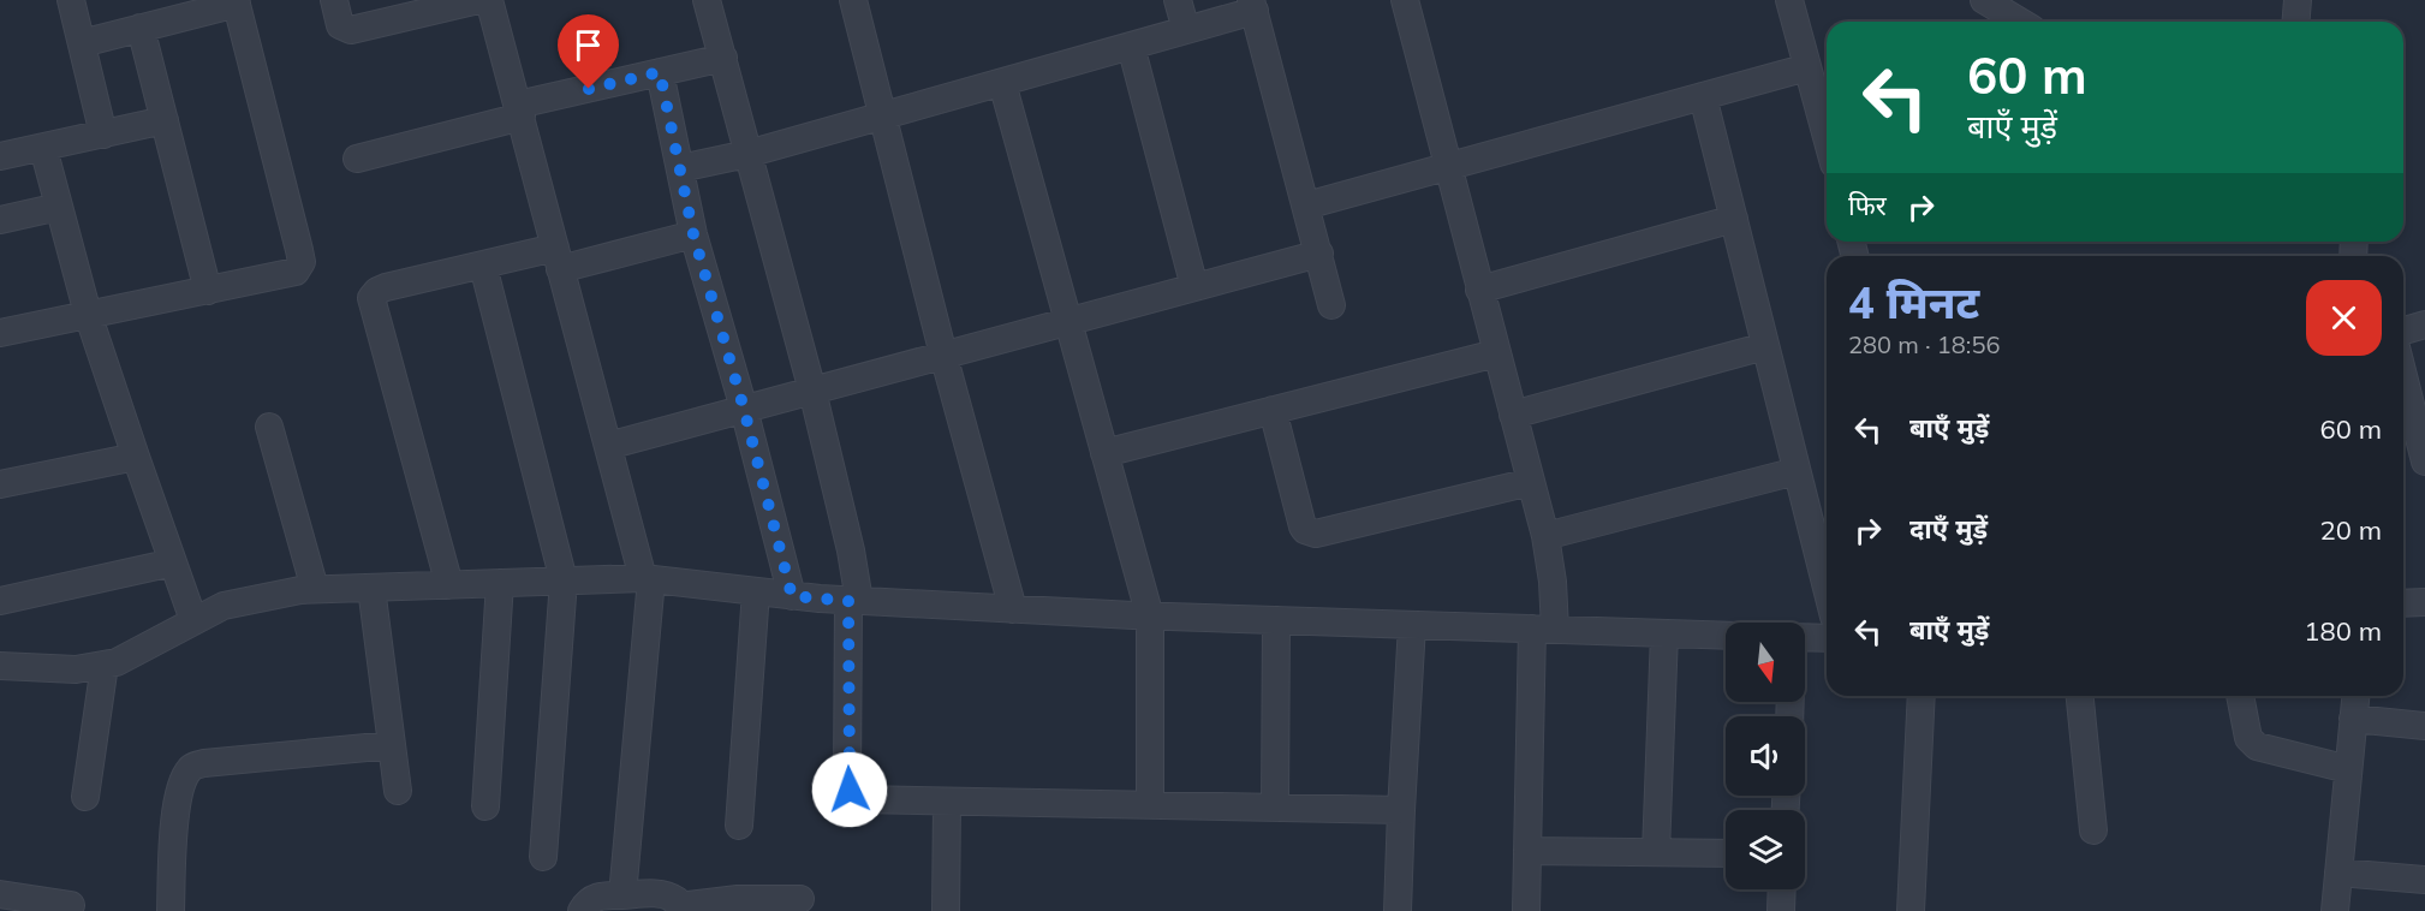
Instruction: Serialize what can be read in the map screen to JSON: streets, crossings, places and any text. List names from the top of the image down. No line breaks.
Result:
{"north":"bottom","page":{"turn":["60 m","बाएँ मुड़ें"],"then":"फिर","heading":["4 मिनट","280 m · 18:56"],"list":[{"name":"बाएँ मुड़ें","value":"60 m"},{"name":"दाएँ मुड़ें","value":"20 m"},{"name":"बाएँ मुड़ें","value":"180 m"}]}}
